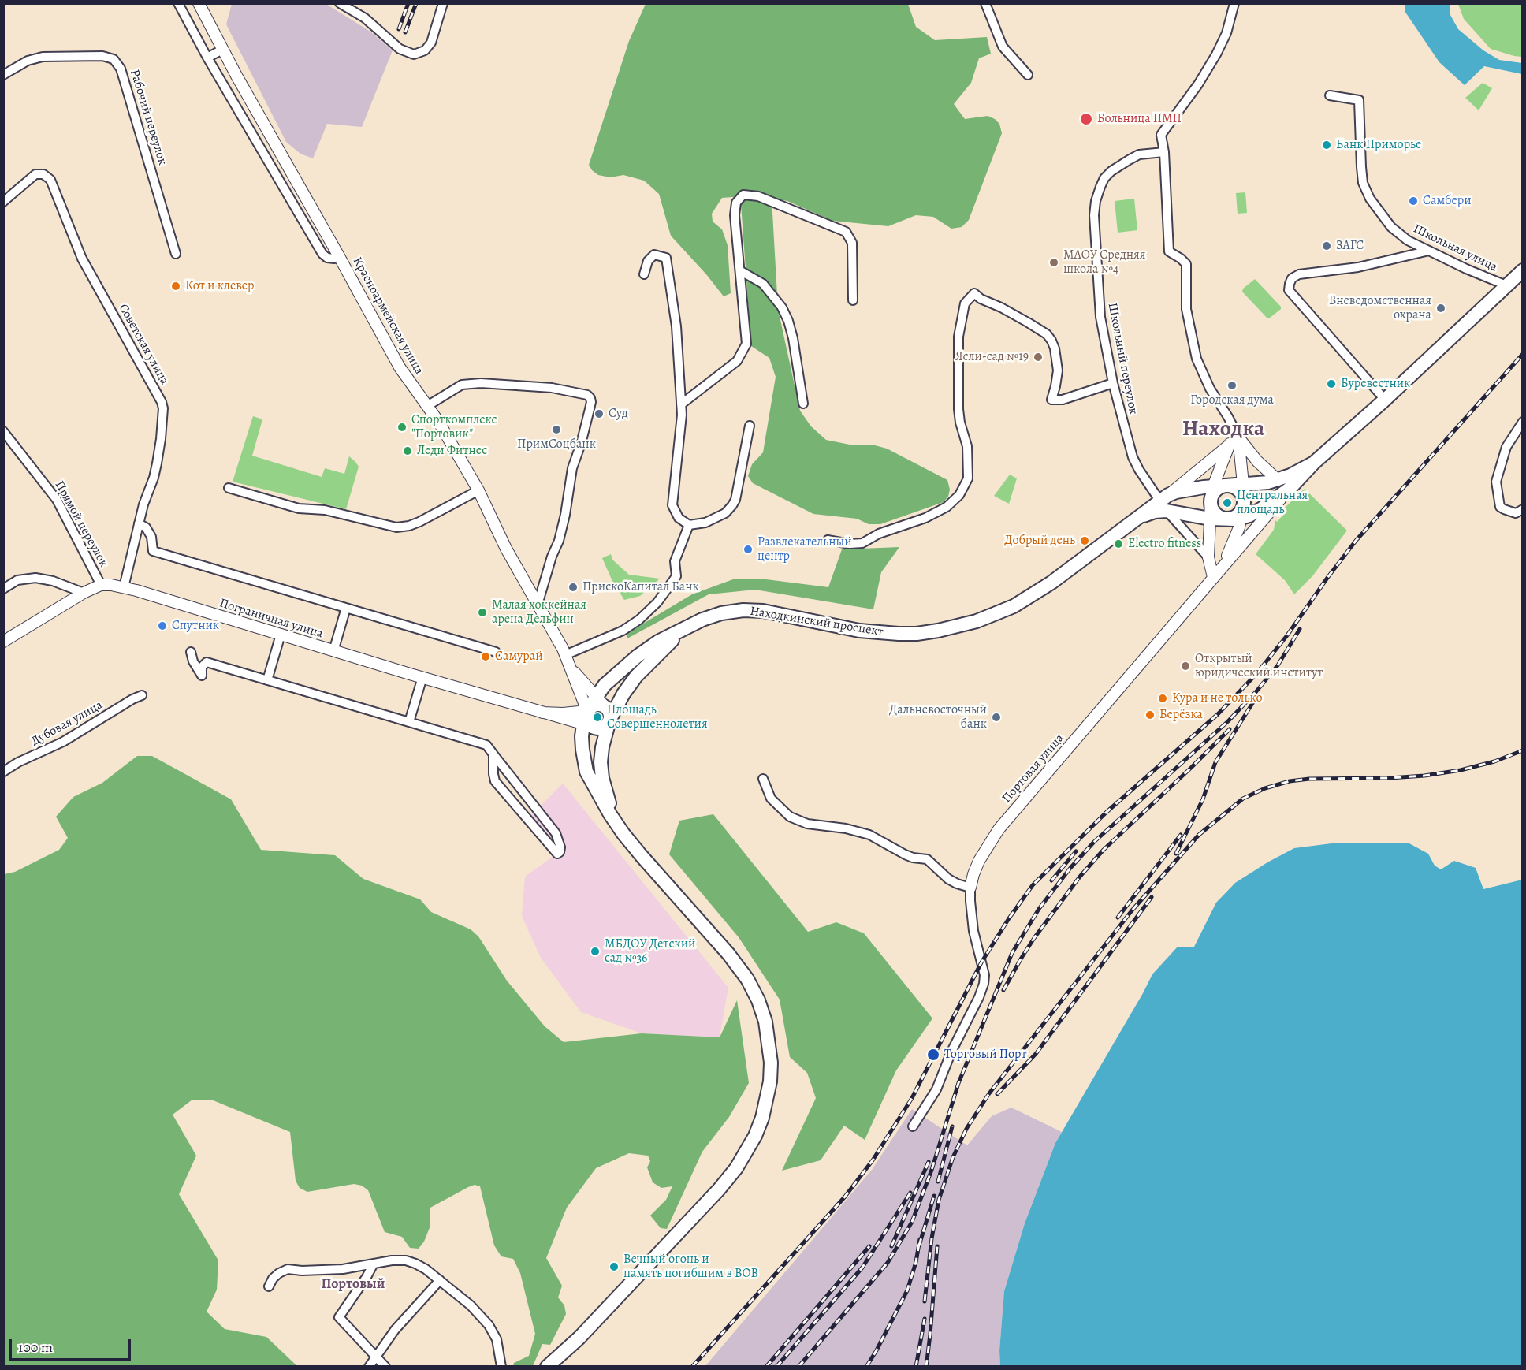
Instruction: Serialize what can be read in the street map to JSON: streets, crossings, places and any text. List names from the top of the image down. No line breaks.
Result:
{"streets":{"main road":["Красноармейская улица","Пограничная улица","Находкинский проспект","Портовая улица"],"street":["Рабочий переулок","Школьная улица","Советская улица","Школьный переулок","Прямой переулок","Дубовая улица"]},"crossings":[["Школьная улица","Находкинский проспект"],["Красноармейская улица","Пограничная улица"],["Советская улица","Пограничная улица"],["Школьный переулок","Находкинский проспект"],["Прямой переулок","Пограничная улица"],["Находкинский проспект","Портовая улица"]],"districts":["Находка","Портовый"],"places":["Больница ПМП","Банк Приморье","Самбери","ЗАГС","МАОУ Средняя школа №4","Кот и клевер","Вневедомственная охрана","Ясли-сад №19","Буревестник","Городская дума","Суд","Спорткомплекс \"Портовик\"","ПримСоцбанк","Леди Фитнес","Центральная площадь","Добрый день","Electro fitness","Развлекательный центр","ПрискоКапитал Банк","Малая хоккейная арена Дельфин","Спутник","Самурай","Открытый юридический институт","Кура и не только","Берёзка","Площадь Совершеннолетия","Дальневосточный банк","МБДОУ Детский сад №36","Торговый Порт","Вечный огонь и память погибшим в ВОВ"],"scale_bar":"100 m"}
